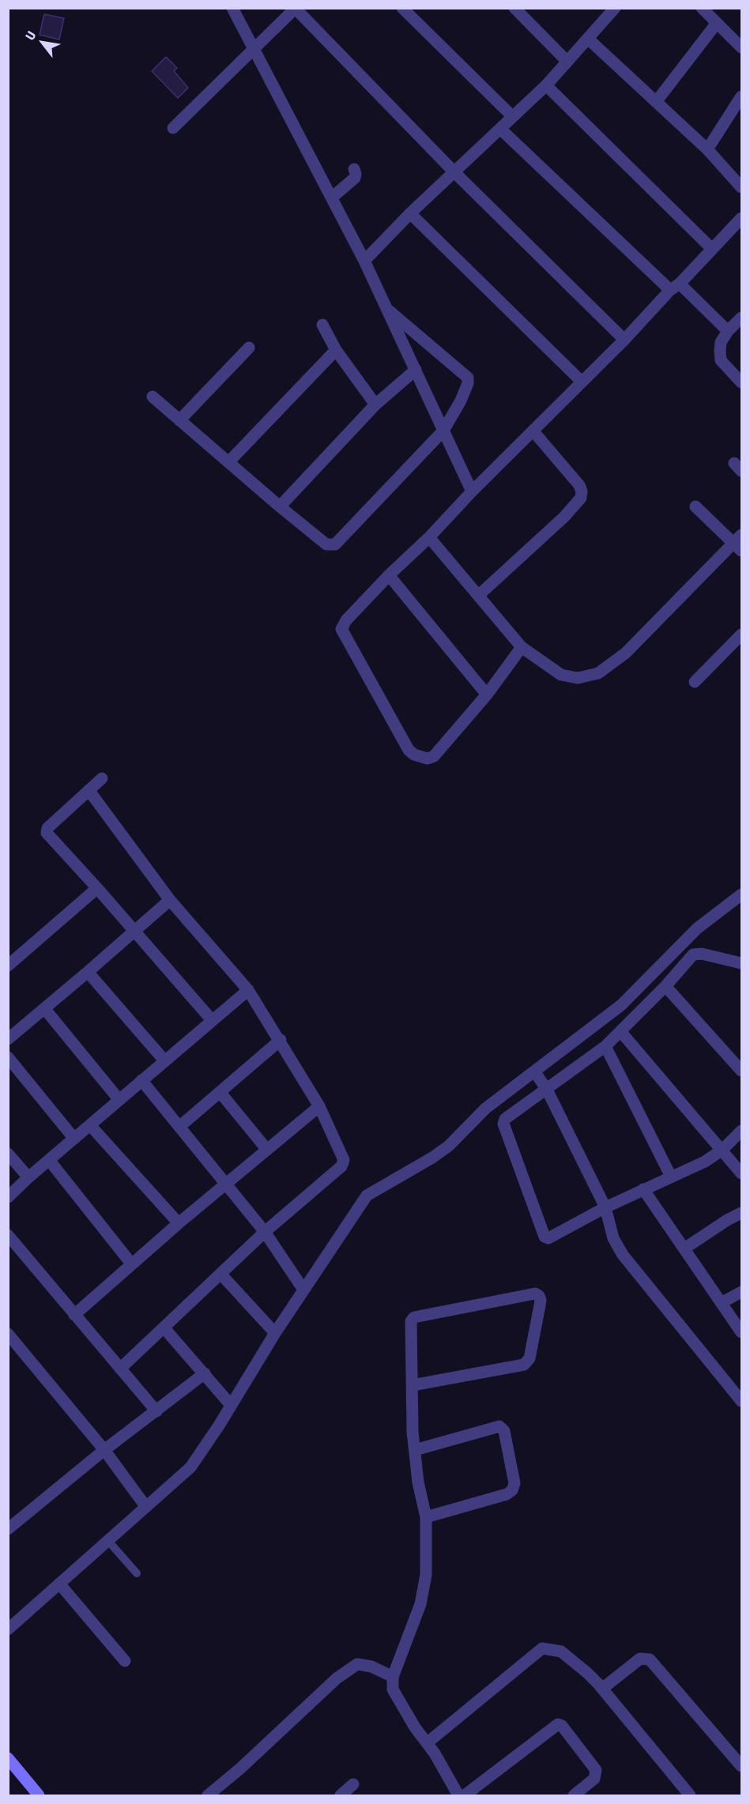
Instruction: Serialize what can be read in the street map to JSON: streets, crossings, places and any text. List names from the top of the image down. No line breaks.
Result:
{"north":"top left"}
